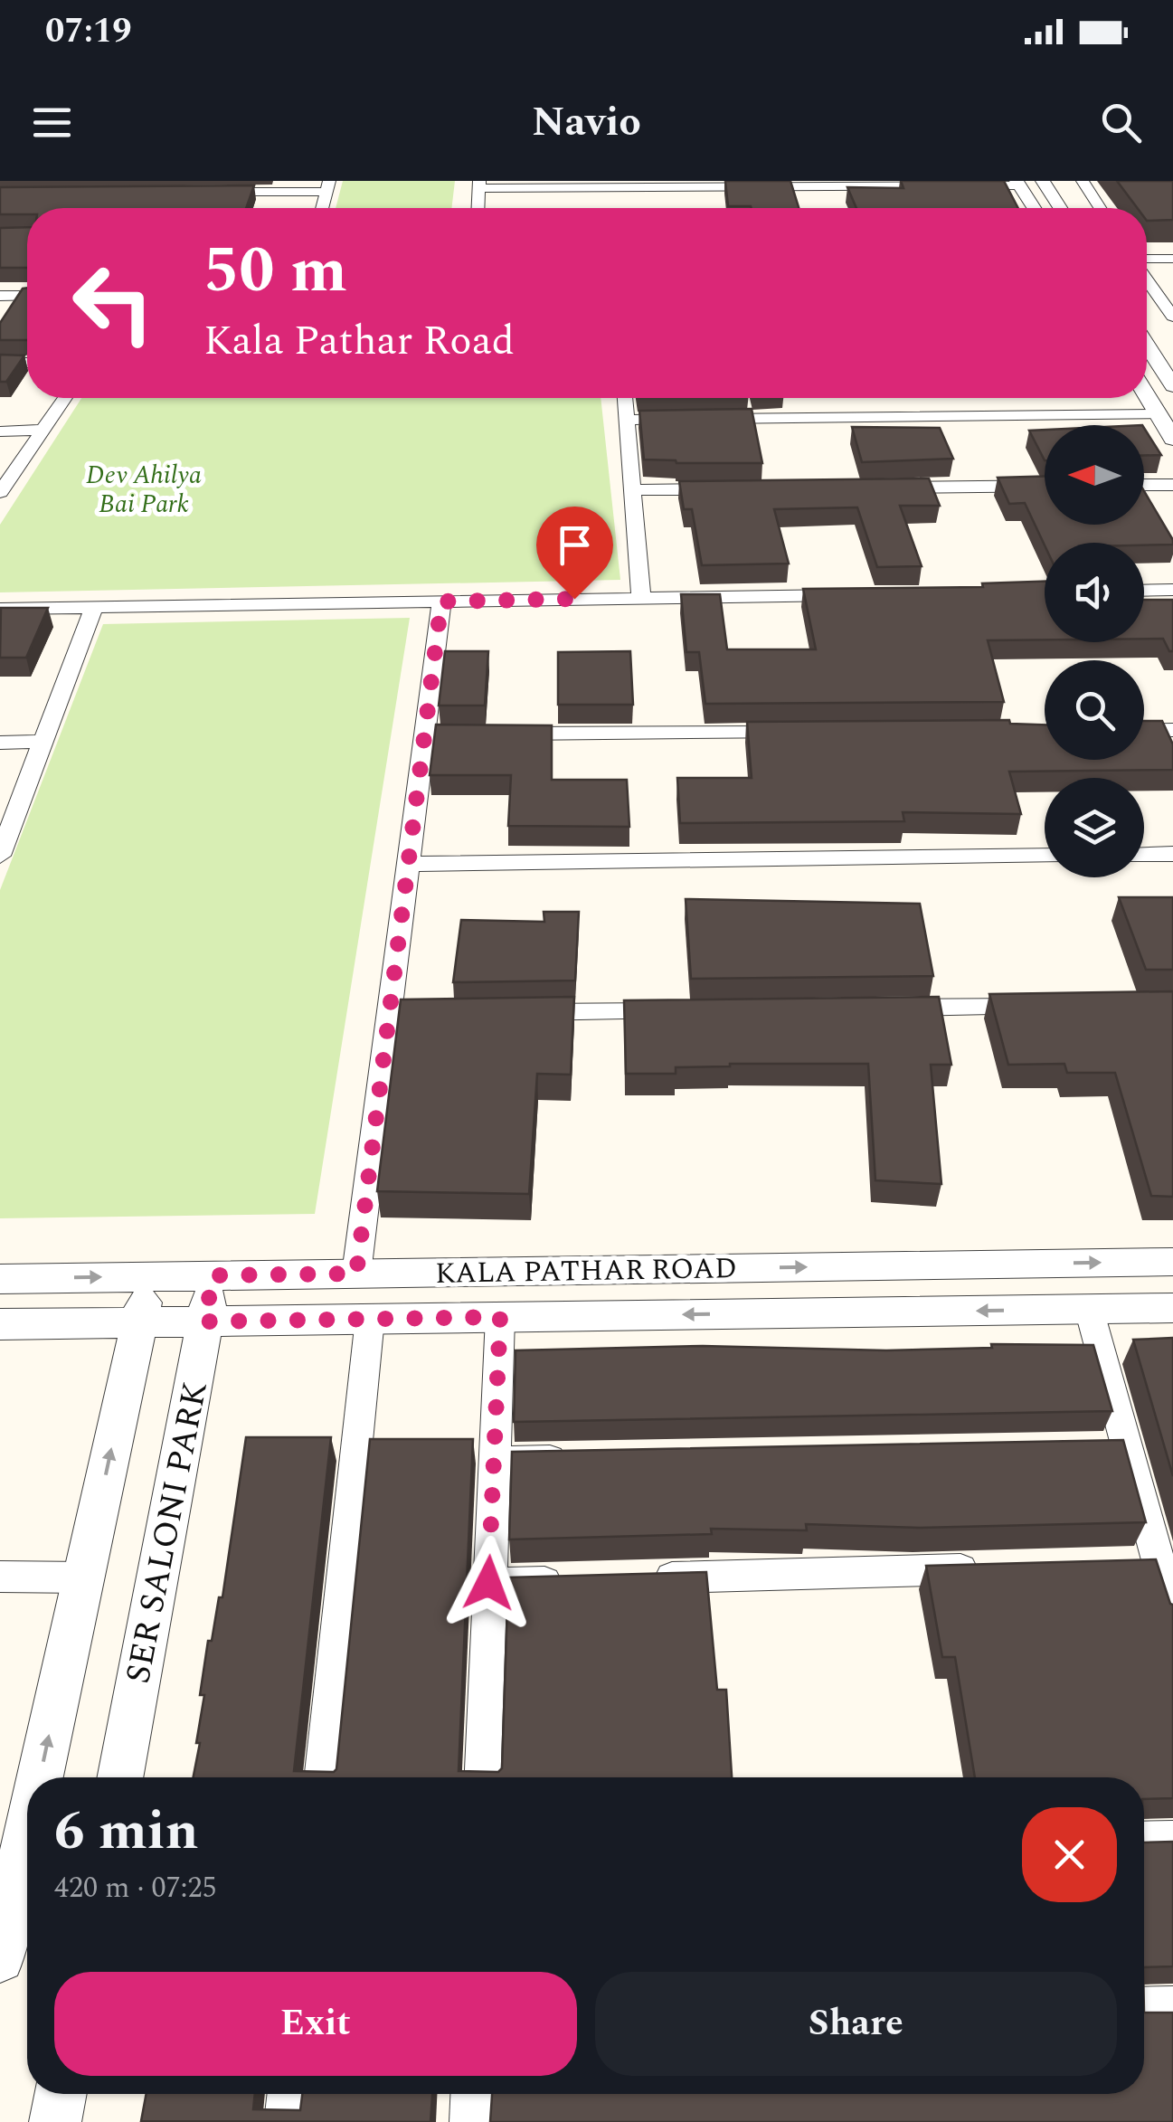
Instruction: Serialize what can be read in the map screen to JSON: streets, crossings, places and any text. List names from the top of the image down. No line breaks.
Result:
{"streets":{"street":["KALA PATHAR ROAD","SER SALONI PARK"]},"crossings":[["KALA PATHAR ROAD","SER SALONI PARK"]],"parks":["Dev Ahilya Bai Park"],"north":"left","page":{"status":"07:19","header":"Navio","turn":["50 m","Kala Pathar Road"],"heading":["6 min","420 m · 07:25"],"buttons":["Exit","Share"]}}
